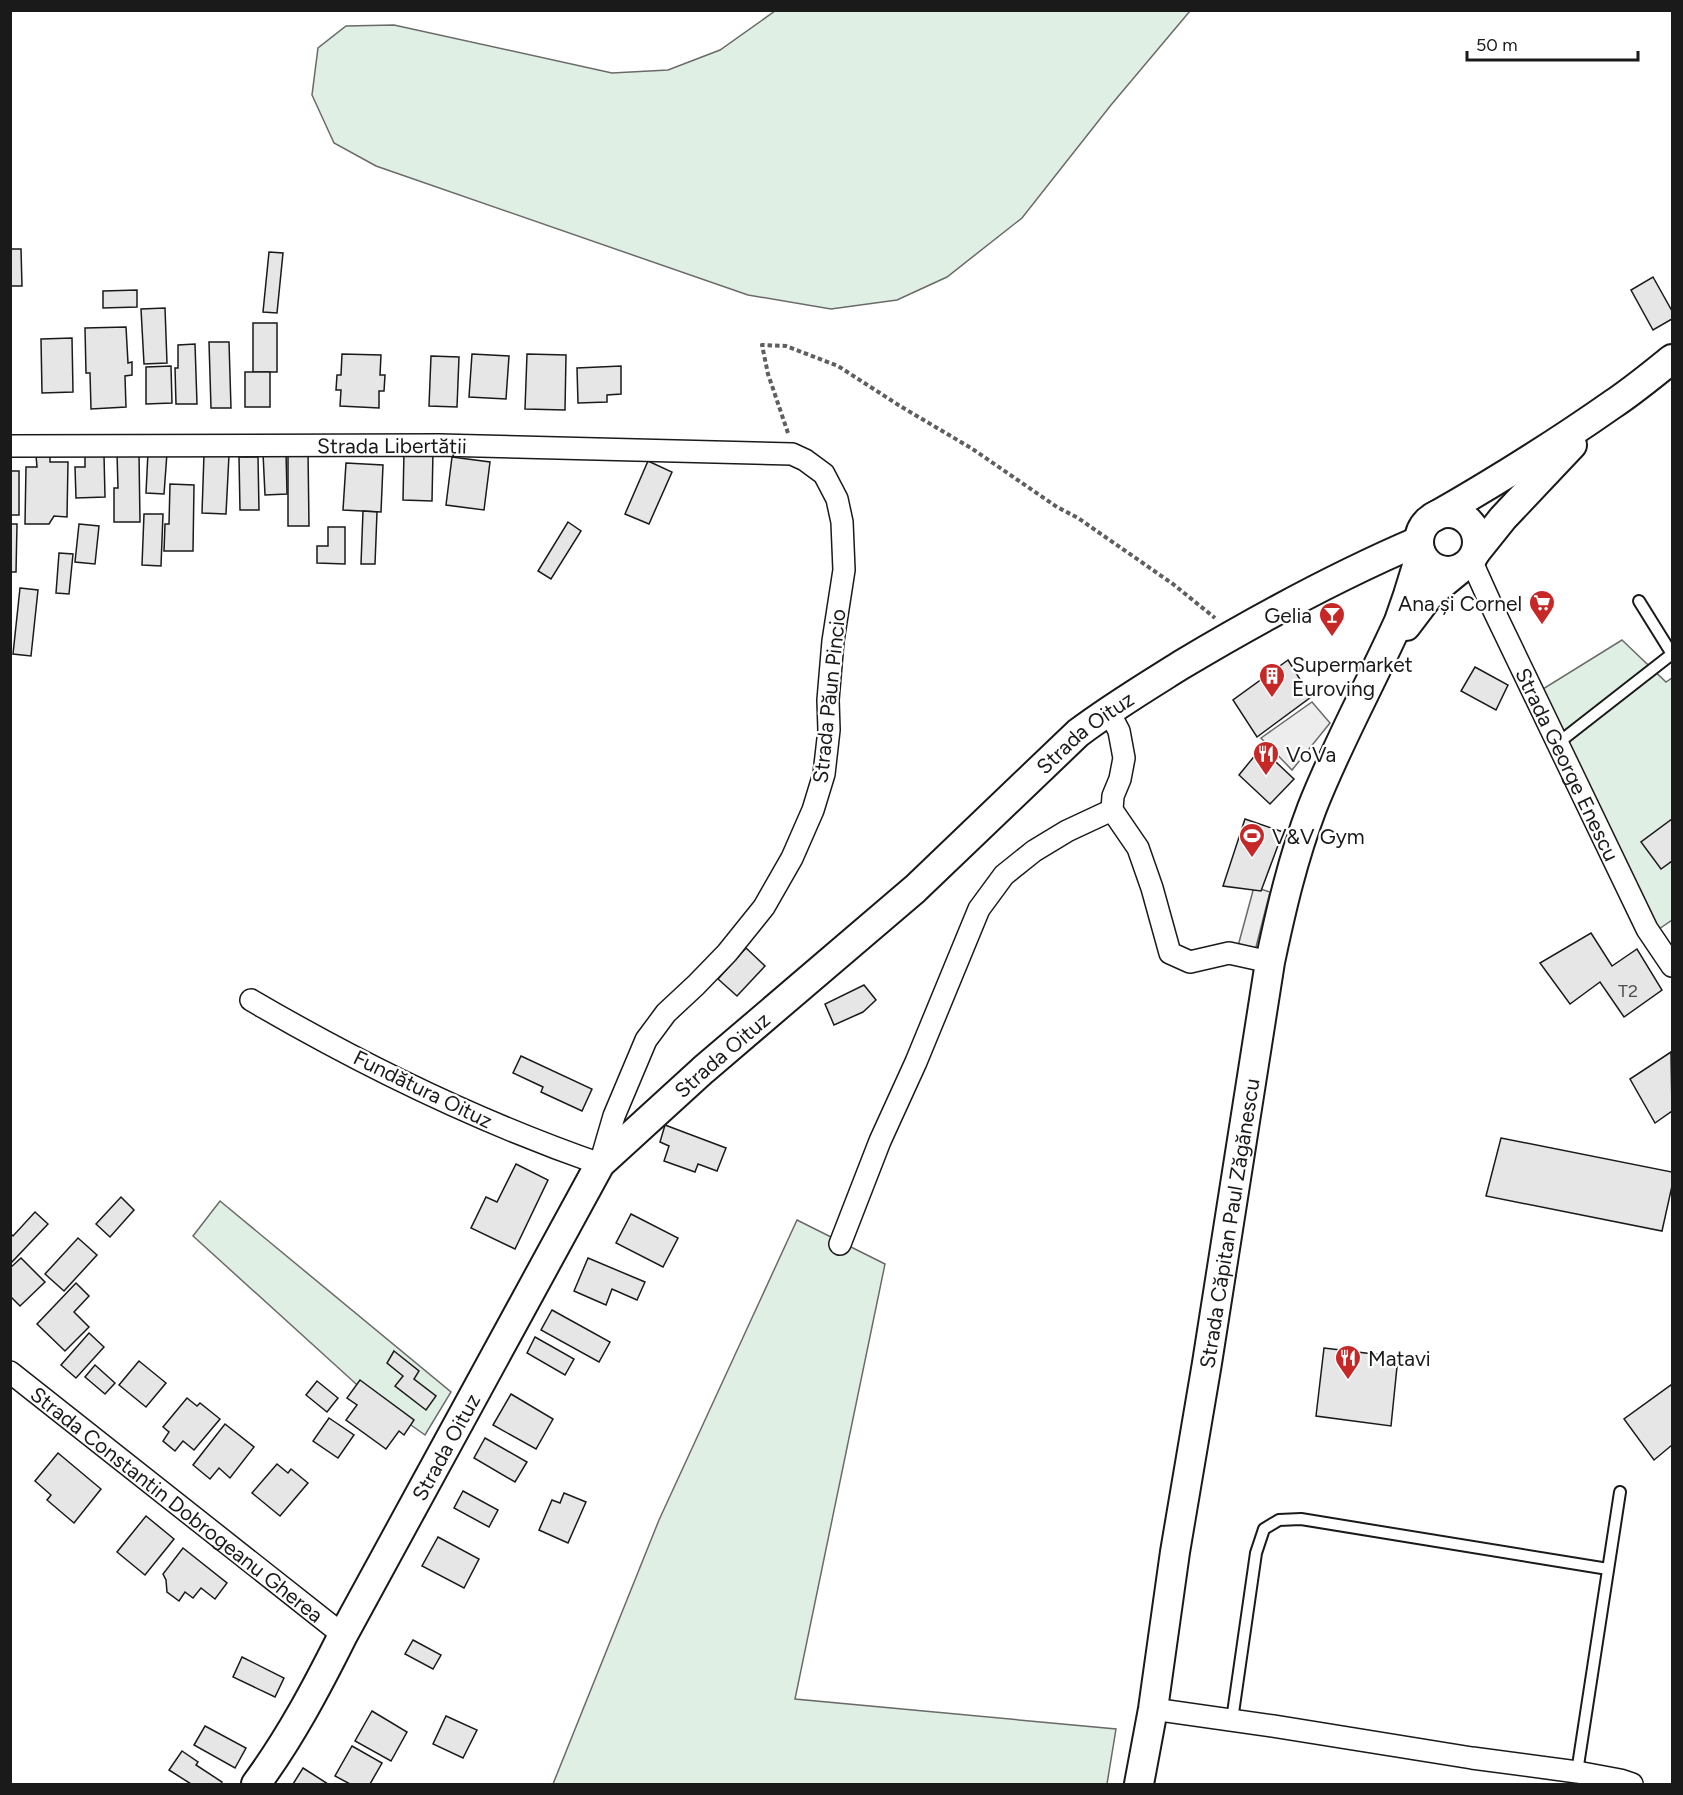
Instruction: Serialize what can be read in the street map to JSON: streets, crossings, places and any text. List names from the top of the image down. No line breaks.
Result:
{"streets":{"main road":["Strada Oituz","Strada Căpitan Paul Zăgănescu"],"street":["Strada Libertății","Strada Păun Pincio","Strada George Enescu","Fundătura Oituz","Strada Constantin Dobrogeanu Gherea"]},"crossings":[["Strada Libertății","Strada Păun Pincio"],["Strada Păun Pincio","Strada Oituz"],["Strada Păun Pincio","Fundătura Oituz"],["Strada Oituz","Strada George Enescu"],["Strada Oituz","Fundătura Oituz"],["Strada Oituz","Strada Căpitan Paul Zăgănescu"],["Strada Oituz","Strada Constantin Dobrogeanu Gherea"],["Strada George Enescu","Strada Căpitan Paul Zăgănescu"]],"places":{"supermarket":["Ana și Cornel"],"bar":["Gelia"],"building":["Supermarket Euroving"],"restaurant":["VoVa","Matavi"],"sports":["V&V Gym"]},"house_numbers":["T2"],"scale_bar":"50 m"}
